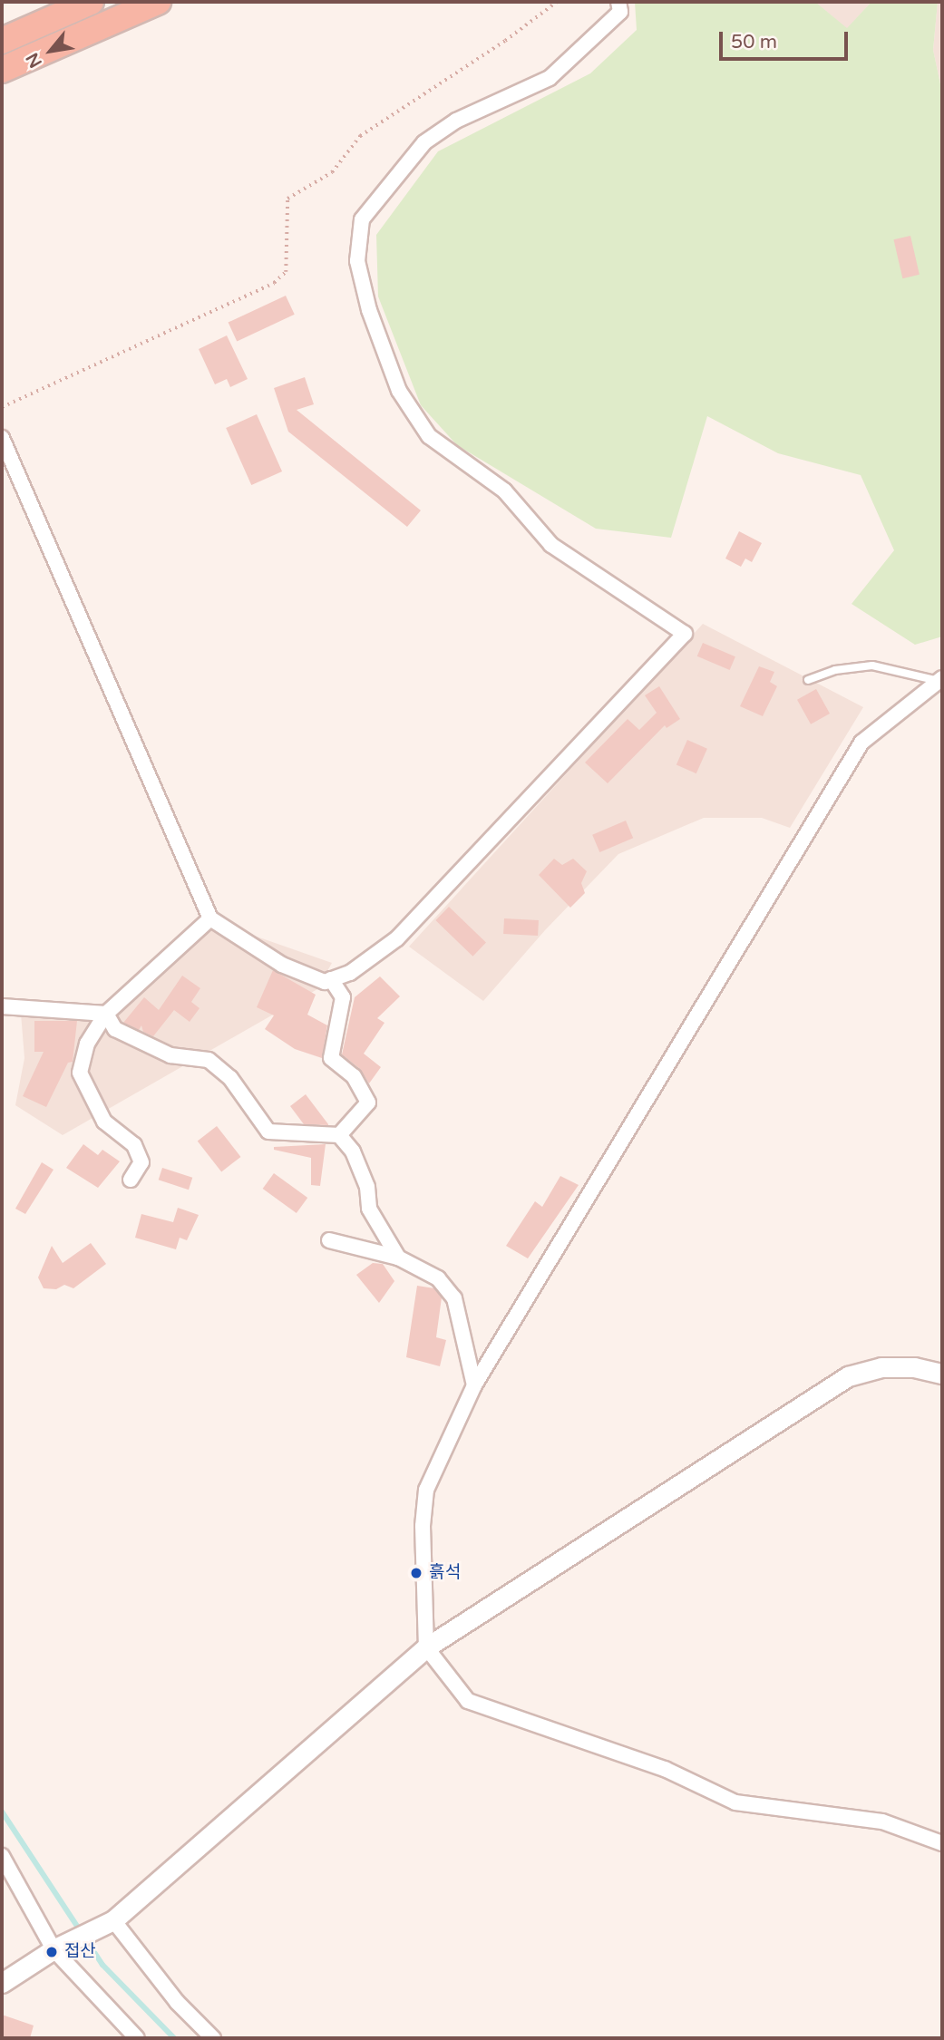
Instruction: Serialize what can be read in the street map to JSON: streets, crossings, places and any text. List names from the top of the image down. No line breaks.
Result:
{"places":["흙석","접산"],"scale_bar":"50 m","north":"bottom left"}
